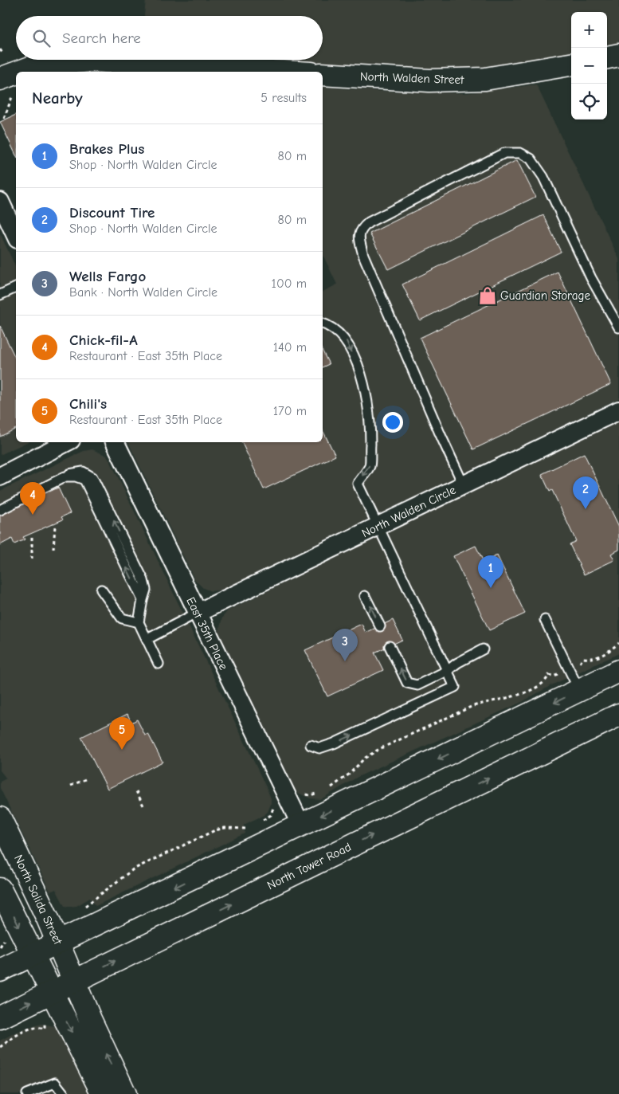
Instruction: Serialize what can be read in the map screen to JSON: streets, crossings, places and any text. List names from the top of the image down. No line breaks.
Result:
{"streets":{"main road":["North Walden Street","North Tower Road","North Salida Street"],"street":["North Walden Circle","East 35th Place"]},"crossings":[["North Walden Circle","East 35th Place"],["North Tower Road","North Salida Street"]],"places":{"shop":["Guardian Storage"]},"page":{"map_buttons":["+","−"],"search":"Search here","heading":["Nearby","5 results"],"list":[{"mark":"1","name":"Brakes Plus","note":"Shop · North Walden Circle","value":"80 m"},{"mark":"2","name":"Discount Tire","note":"Shop · North Walden Circle","value":"80 m"},{"mark":"3","name":"Wells Fargo","note":"Bank · North Walden Circle","value":"100 m"},{"mark":"4","name":"Chick-fil-A","note":"Restaurant · East 35th Place","value":"140 m"},{"mark":"5","name":"Chili's","note":"Restaurant · East 35th Place","value":"170 m"}],"pins":["2","4","1","3","5"]}}
